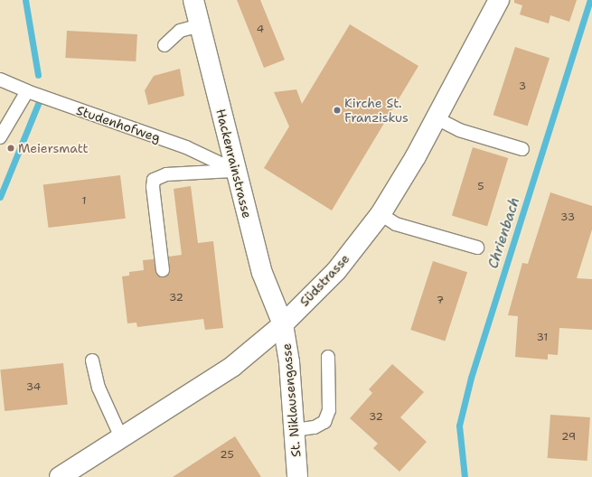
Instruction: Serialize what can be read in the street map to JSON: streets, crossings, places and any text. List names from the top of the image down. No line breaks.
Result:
{"streets":{"street":["Hackenrainstrasse","Südstrasse","St. Niklausengasse"],"lane":["Studenhofweg"]},"crossings":[["Studenhofweg","Hackenrainstrasse"],["Hackenrainstrasse","Südstrasse"],["Hackenrainstrasse","St. Niklausengasse"],["Südstrasse","St. Niklausengasse"]],"water":["Chrienbach"],"places":["Kirche St. Franziskus","Meiersmatt"],"house_numbers":["4","3","5","1","33","32","7","31","34","32","29","25"]}
